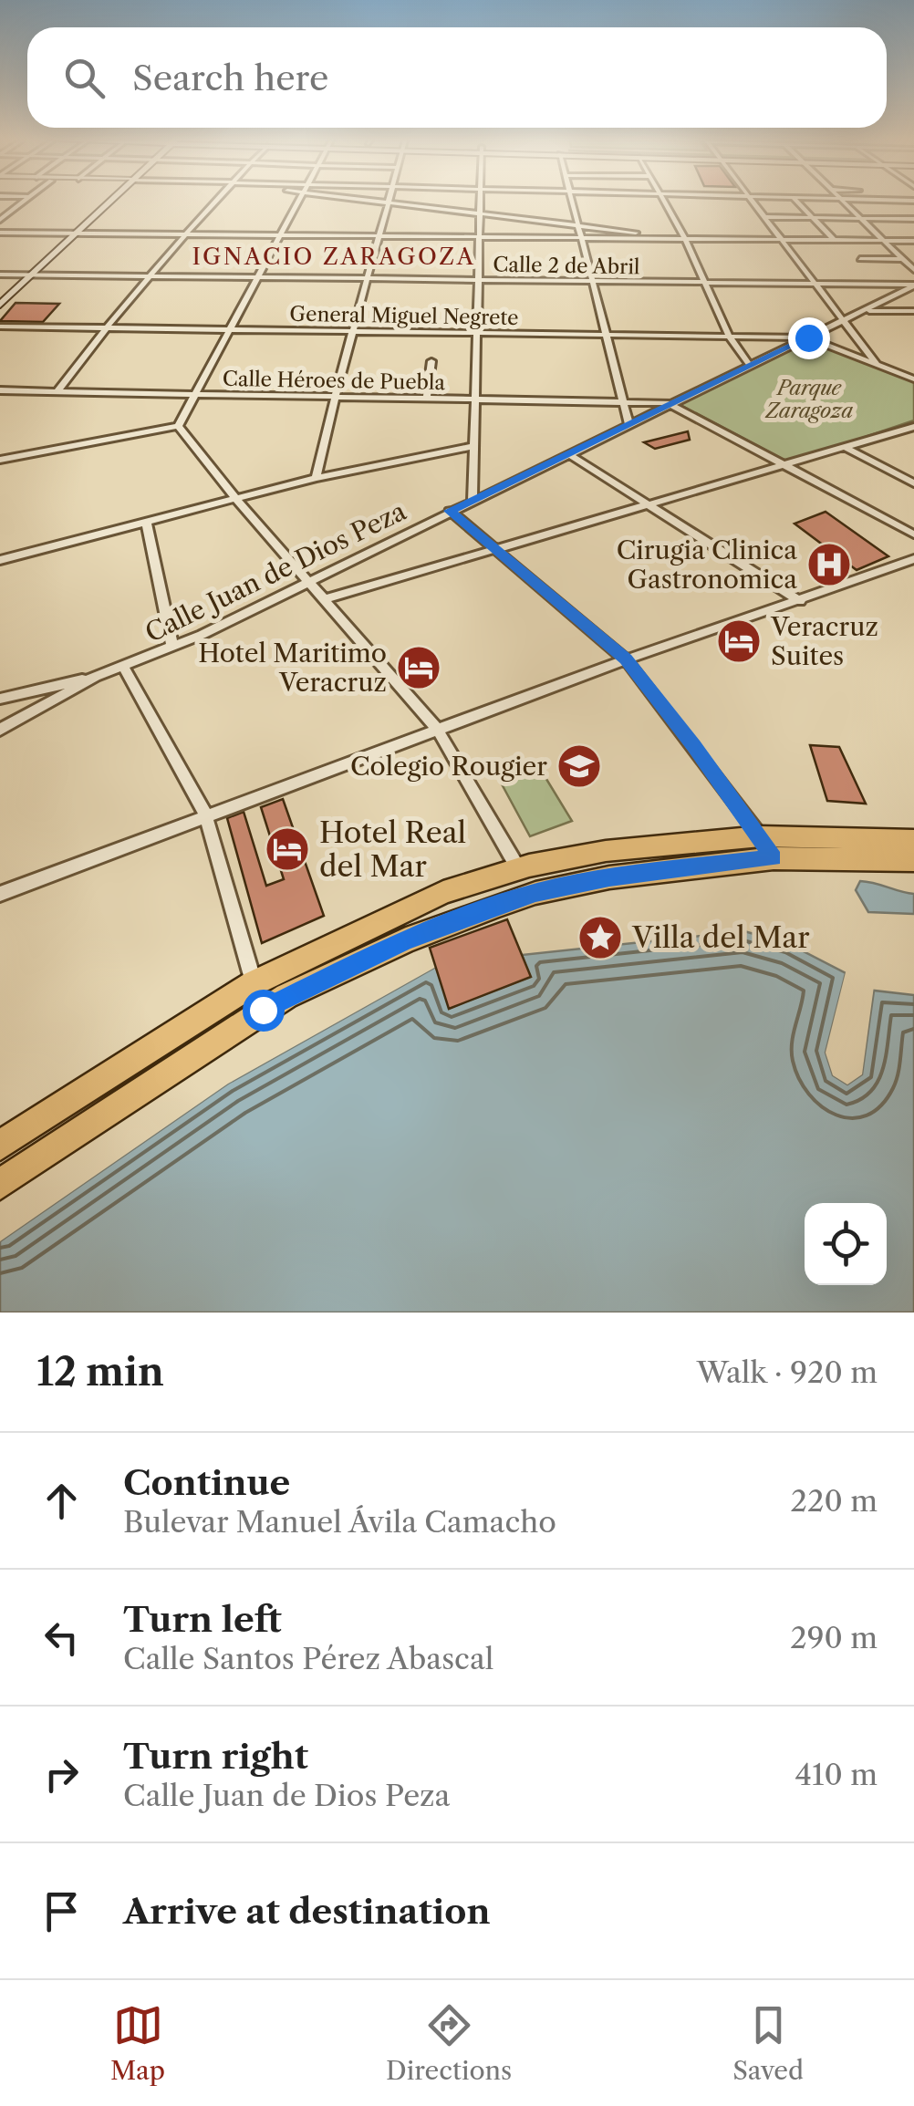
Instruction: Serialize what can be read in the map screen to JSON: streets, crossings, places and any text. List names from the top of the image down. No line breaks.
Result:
{"streets":{"street":["Calle 2 de Abril","General Miguel Negrete","Calle Héroes de Puebla","Calle Juan de Dios Peza"]},"crossings":[["Calle 2 de Abril","Calle Juan de Dios Peza"],["General Miguel Negrete","Calle Juan de Dios Peza"],["Calle Héroes de Puebla","Calle Juan de Dios Peza"]],"districts":["IGNACIO ZARAGOZA"],"parks":["Parque Zaragoza"],"places":{"hospital":["Cirugia Clinica Gastronomica"],"hotel":["Veracruz Suites","Hotel Maritimo Veracruz","Hotel Real del Mar"],"school or university":["Colegio Rougier"],"place":["Villa del Mar"]},"page":{"search":"Search here","heading":["12 min","Walk · 920 m"],"list":[["Continue","Bulevar Manuel Ávila Camacho","220 m"],["Turn left","Calle Santos Pérez Abascal","290 m"],["Turn right","Calle Juan de Dios Peza","410 m"],"Arrive at destination"],"nav":["Map","Directions","Saved"]}}
